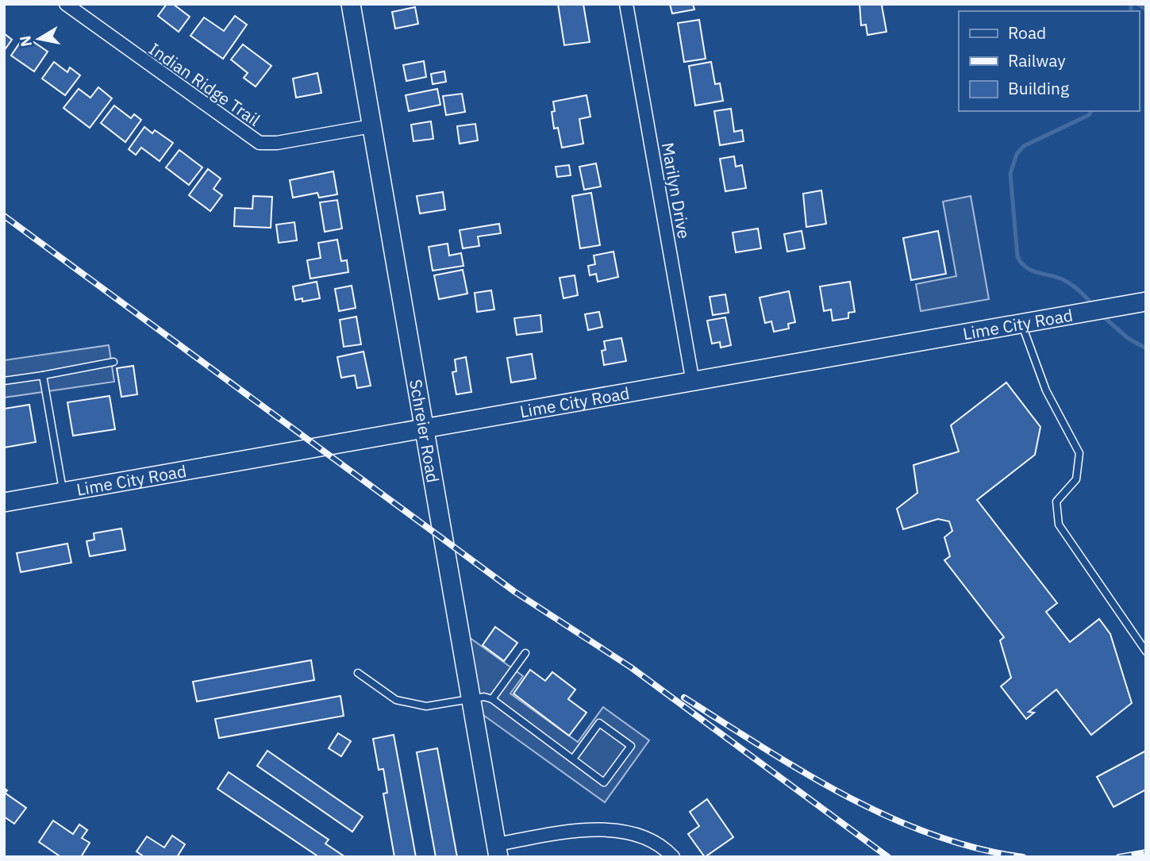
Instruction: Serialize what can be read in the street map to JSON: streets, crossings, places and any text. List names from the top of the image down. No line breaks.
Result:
{"streets":{"street":["Indian Ridge Trail","Marilyn Drive","Lime City Road","Schreier Road"]},"crossings":[["Indian Ridge Trail","Schreier Road"],["Marilyn Drive","Lime City Road"],["Lime City Road","Schreier Road"]],"legend":["Road","Railway","Building"],"north":"left"}
